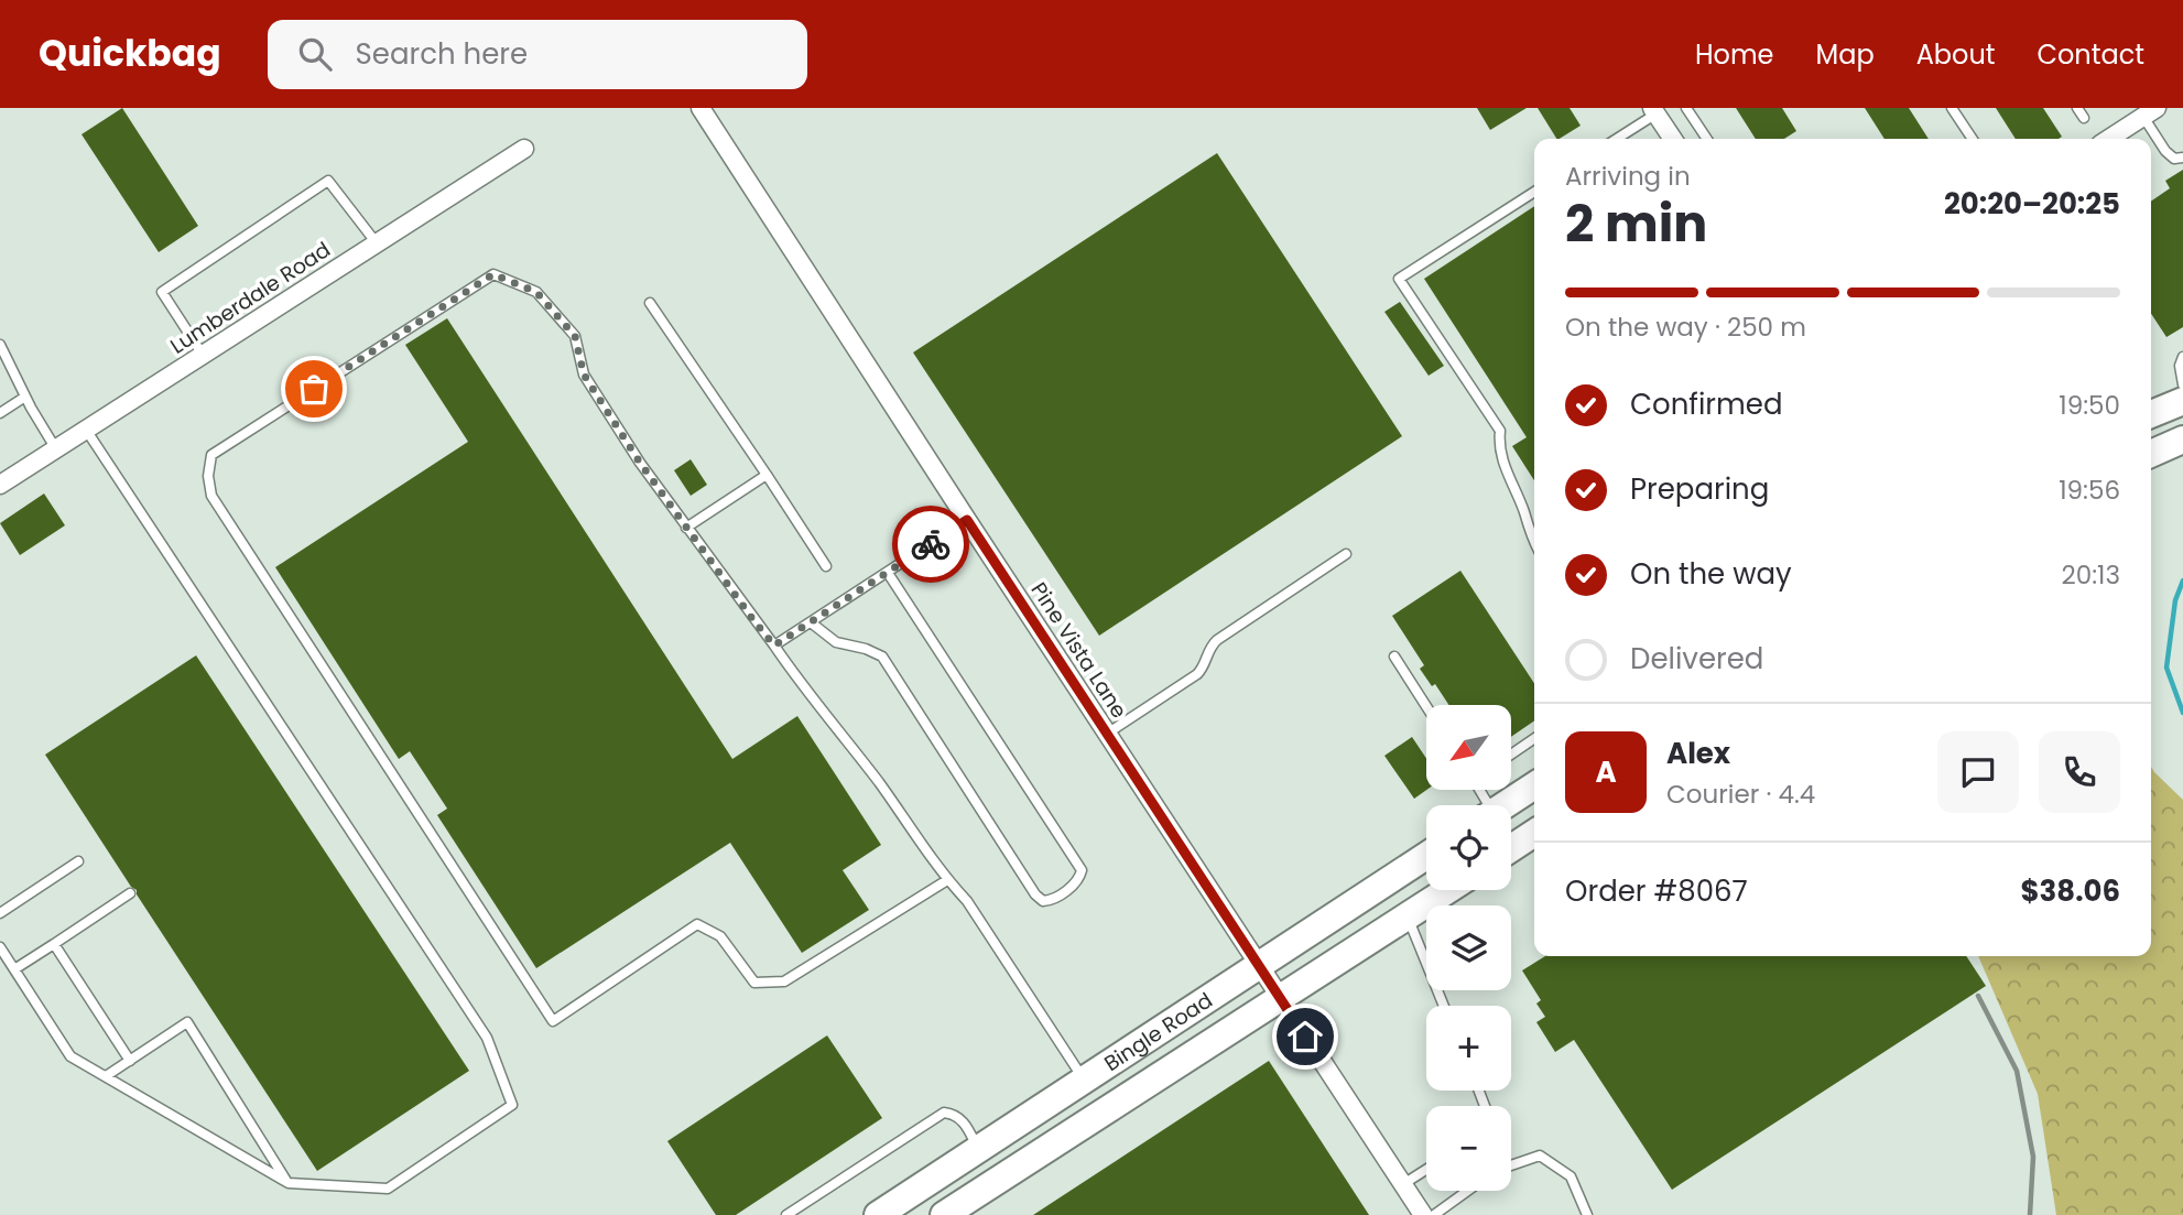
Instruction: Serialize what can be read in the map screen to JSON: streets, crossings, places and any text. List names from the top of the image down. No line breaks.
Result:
{"streets":{"main road":["Bingle Road"],"street":["Lumberdale Road","Pine Vista Lane"]},"crossings":[["Pine Vista Lane","Bingle Road"]],"north":"bottom left","page":{"header":"Quickbag","search":"Search here","nav":["Home","Map","About","Contact"],"heading":["2 min","Arriving in","20:20–20:25"],"panel":["Alex","Courier · 4.4","Order #8067","$38.06"],"bar":"On the way · 250 m","list":[["Confirmed","19:50"],["Preparing","19:56"],["On the way","20:13"],"Delivered"],"map_buttons":["+","−"],"round":"A"}}
